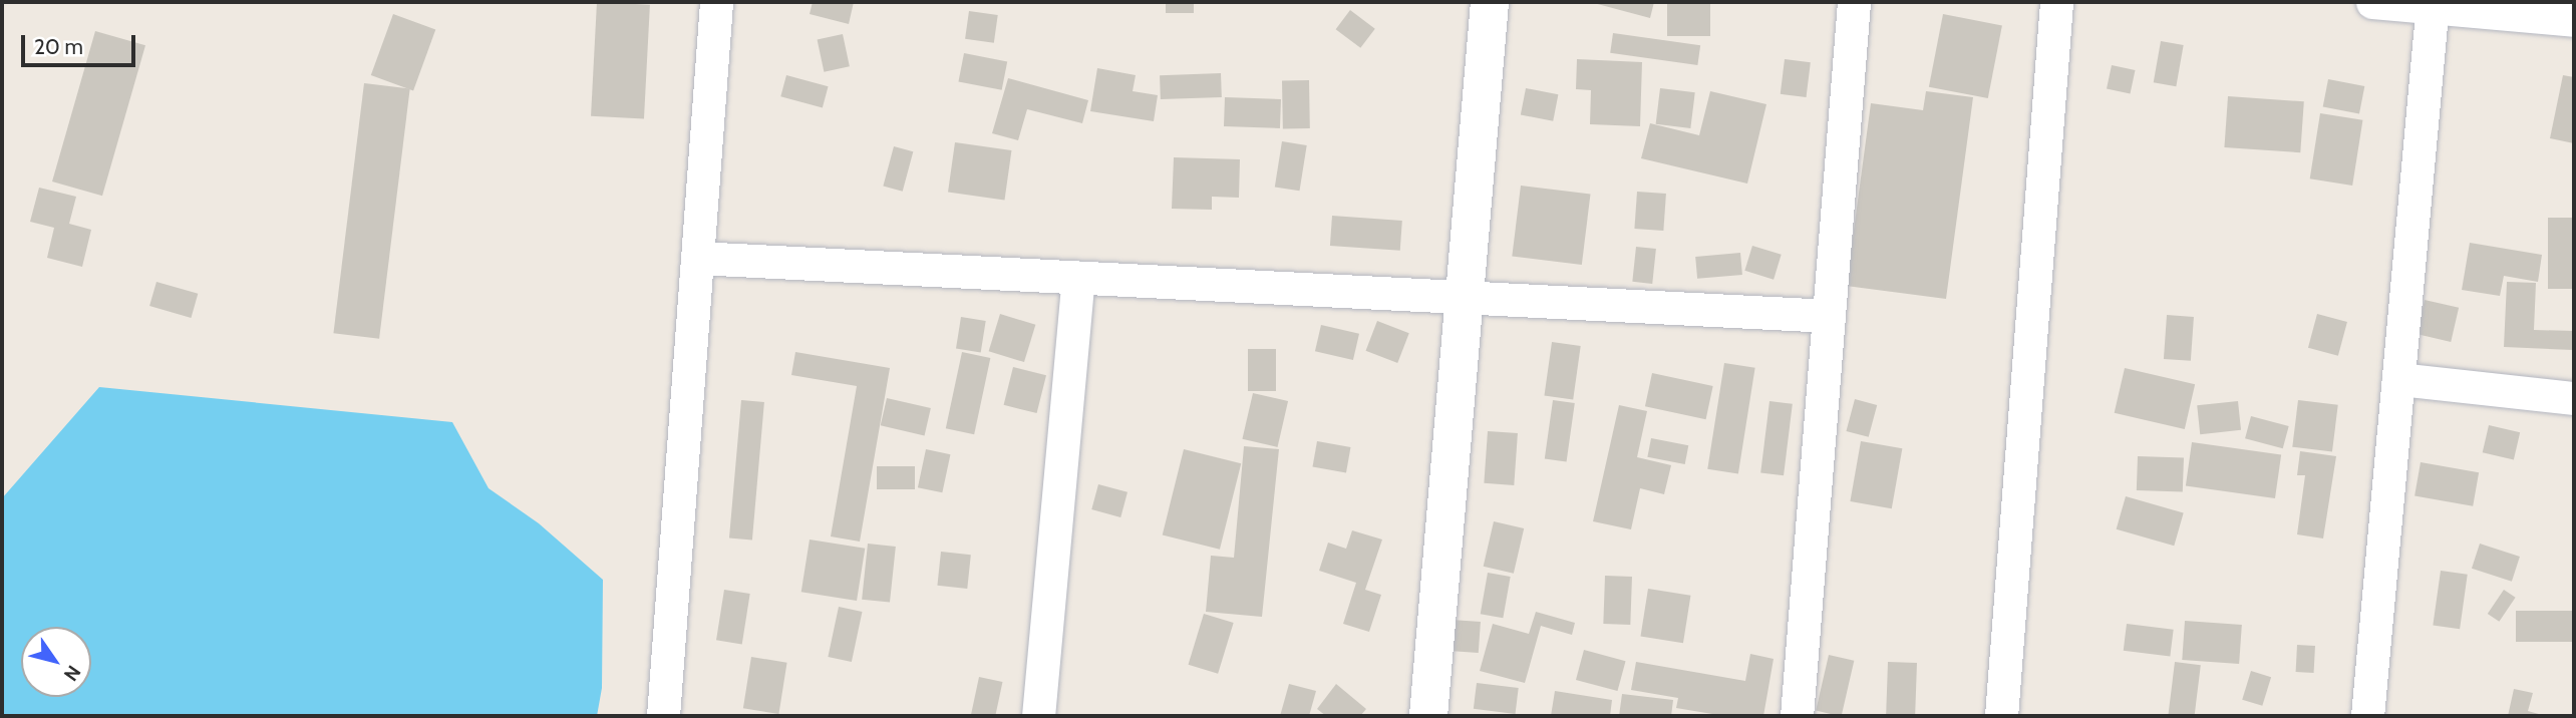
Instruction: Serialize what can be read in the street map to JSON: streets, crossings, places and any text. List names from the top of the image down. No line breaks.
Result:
{"scale_bar":"20 m","north":"bottom right"}
